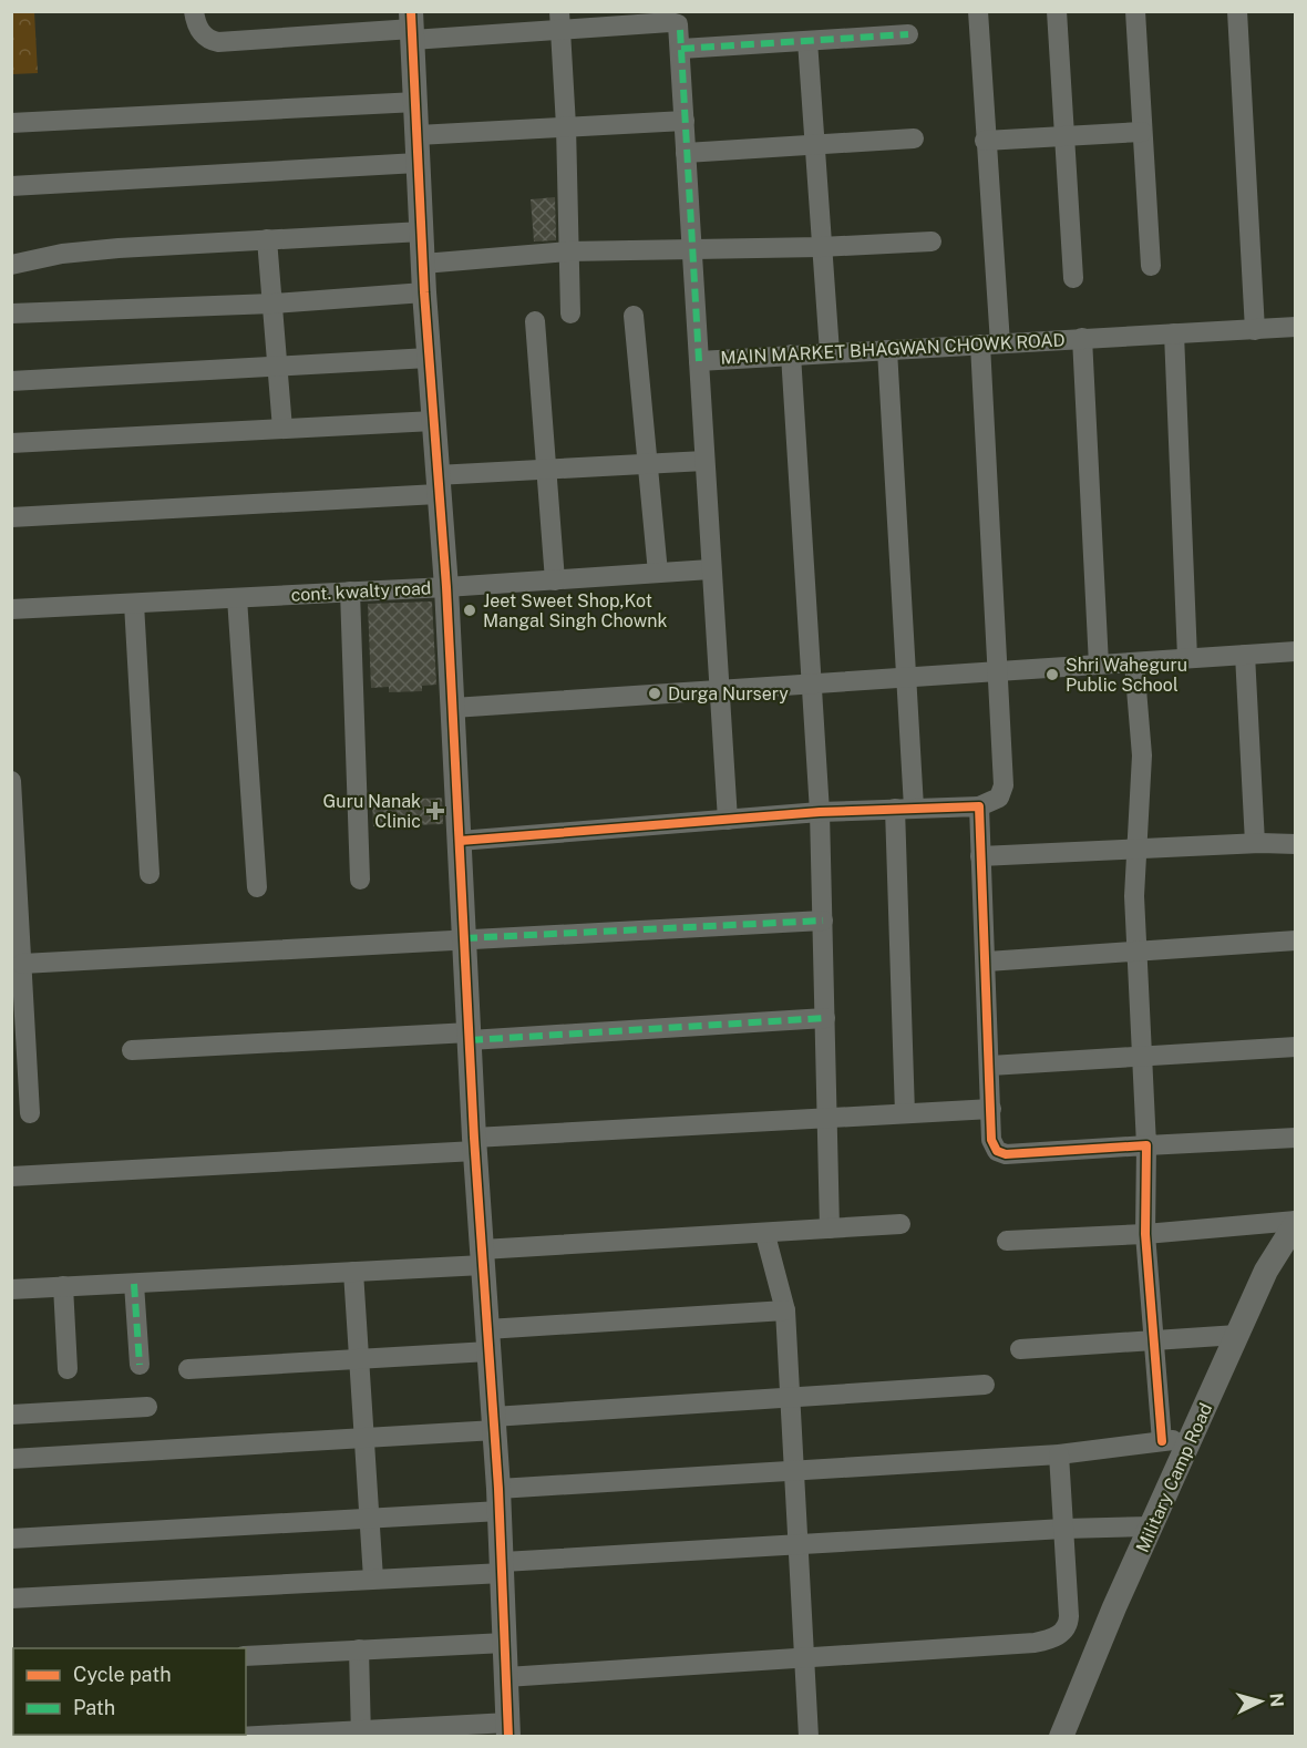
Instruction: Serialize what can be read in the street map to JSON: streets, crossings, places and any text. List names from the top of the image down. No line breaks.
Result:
{"streets":{"street":["MAIN MARKET BHAGWAN CHOWK ROAD","cont. kwalty road","Military Camp Road"]},"crossings":[["MAIN MARKET BHAGWAN CHOWK ROAD","cont. kwalty road"]],"places":{"other":["Jeet Sweet Shop,Kot Mangal Singh Chownk","Shri Waheguru Public School","Durga Nursery"],"health":["Guru Nanak Clinic"]},"legend":["Cycle path","Path"],"north":"right"}
